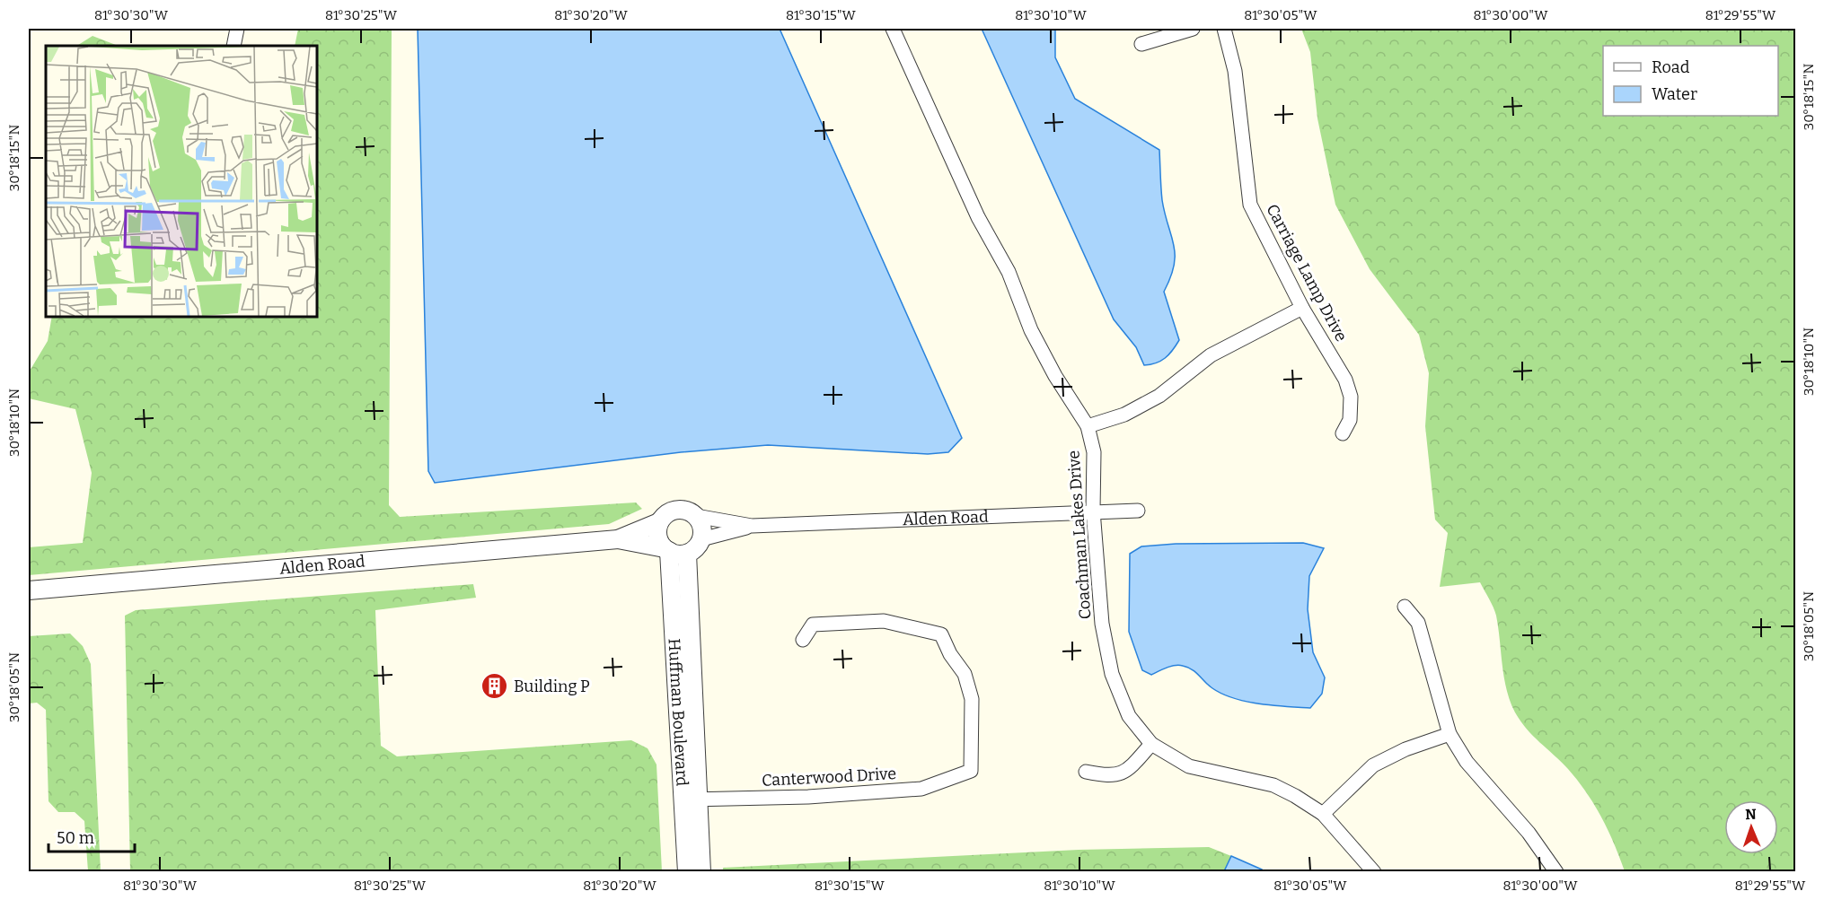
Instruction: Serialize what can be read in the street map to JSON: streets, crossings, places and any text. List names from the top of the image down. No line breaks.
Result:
{"streets":{"street":["Carriage Lamp Drive","Alden Road","Coachman Lakes Drive","Huffman Boulevard","Canterwood Drive"]},"crossings":[["Alden Road","Coachman Lakes Drive"],["Alden Road","Huffman Boulevard"],["Huffman Boulevard","Canterwood Drive"]],"places":{"building":["Building P"]},"legend":["Road","Water"],"scale_bar":"50 m","north":"top","coordinates":["81°30'30\"W","81°30'25\"W","81°30'20\"W","81°30'15\"W","81°30'10\"W","81°30'05\"W","81°30'00\"W","81°29'55\"W","30°18'15\"N","30°18'10\"N","30°18'05\"N"]}
